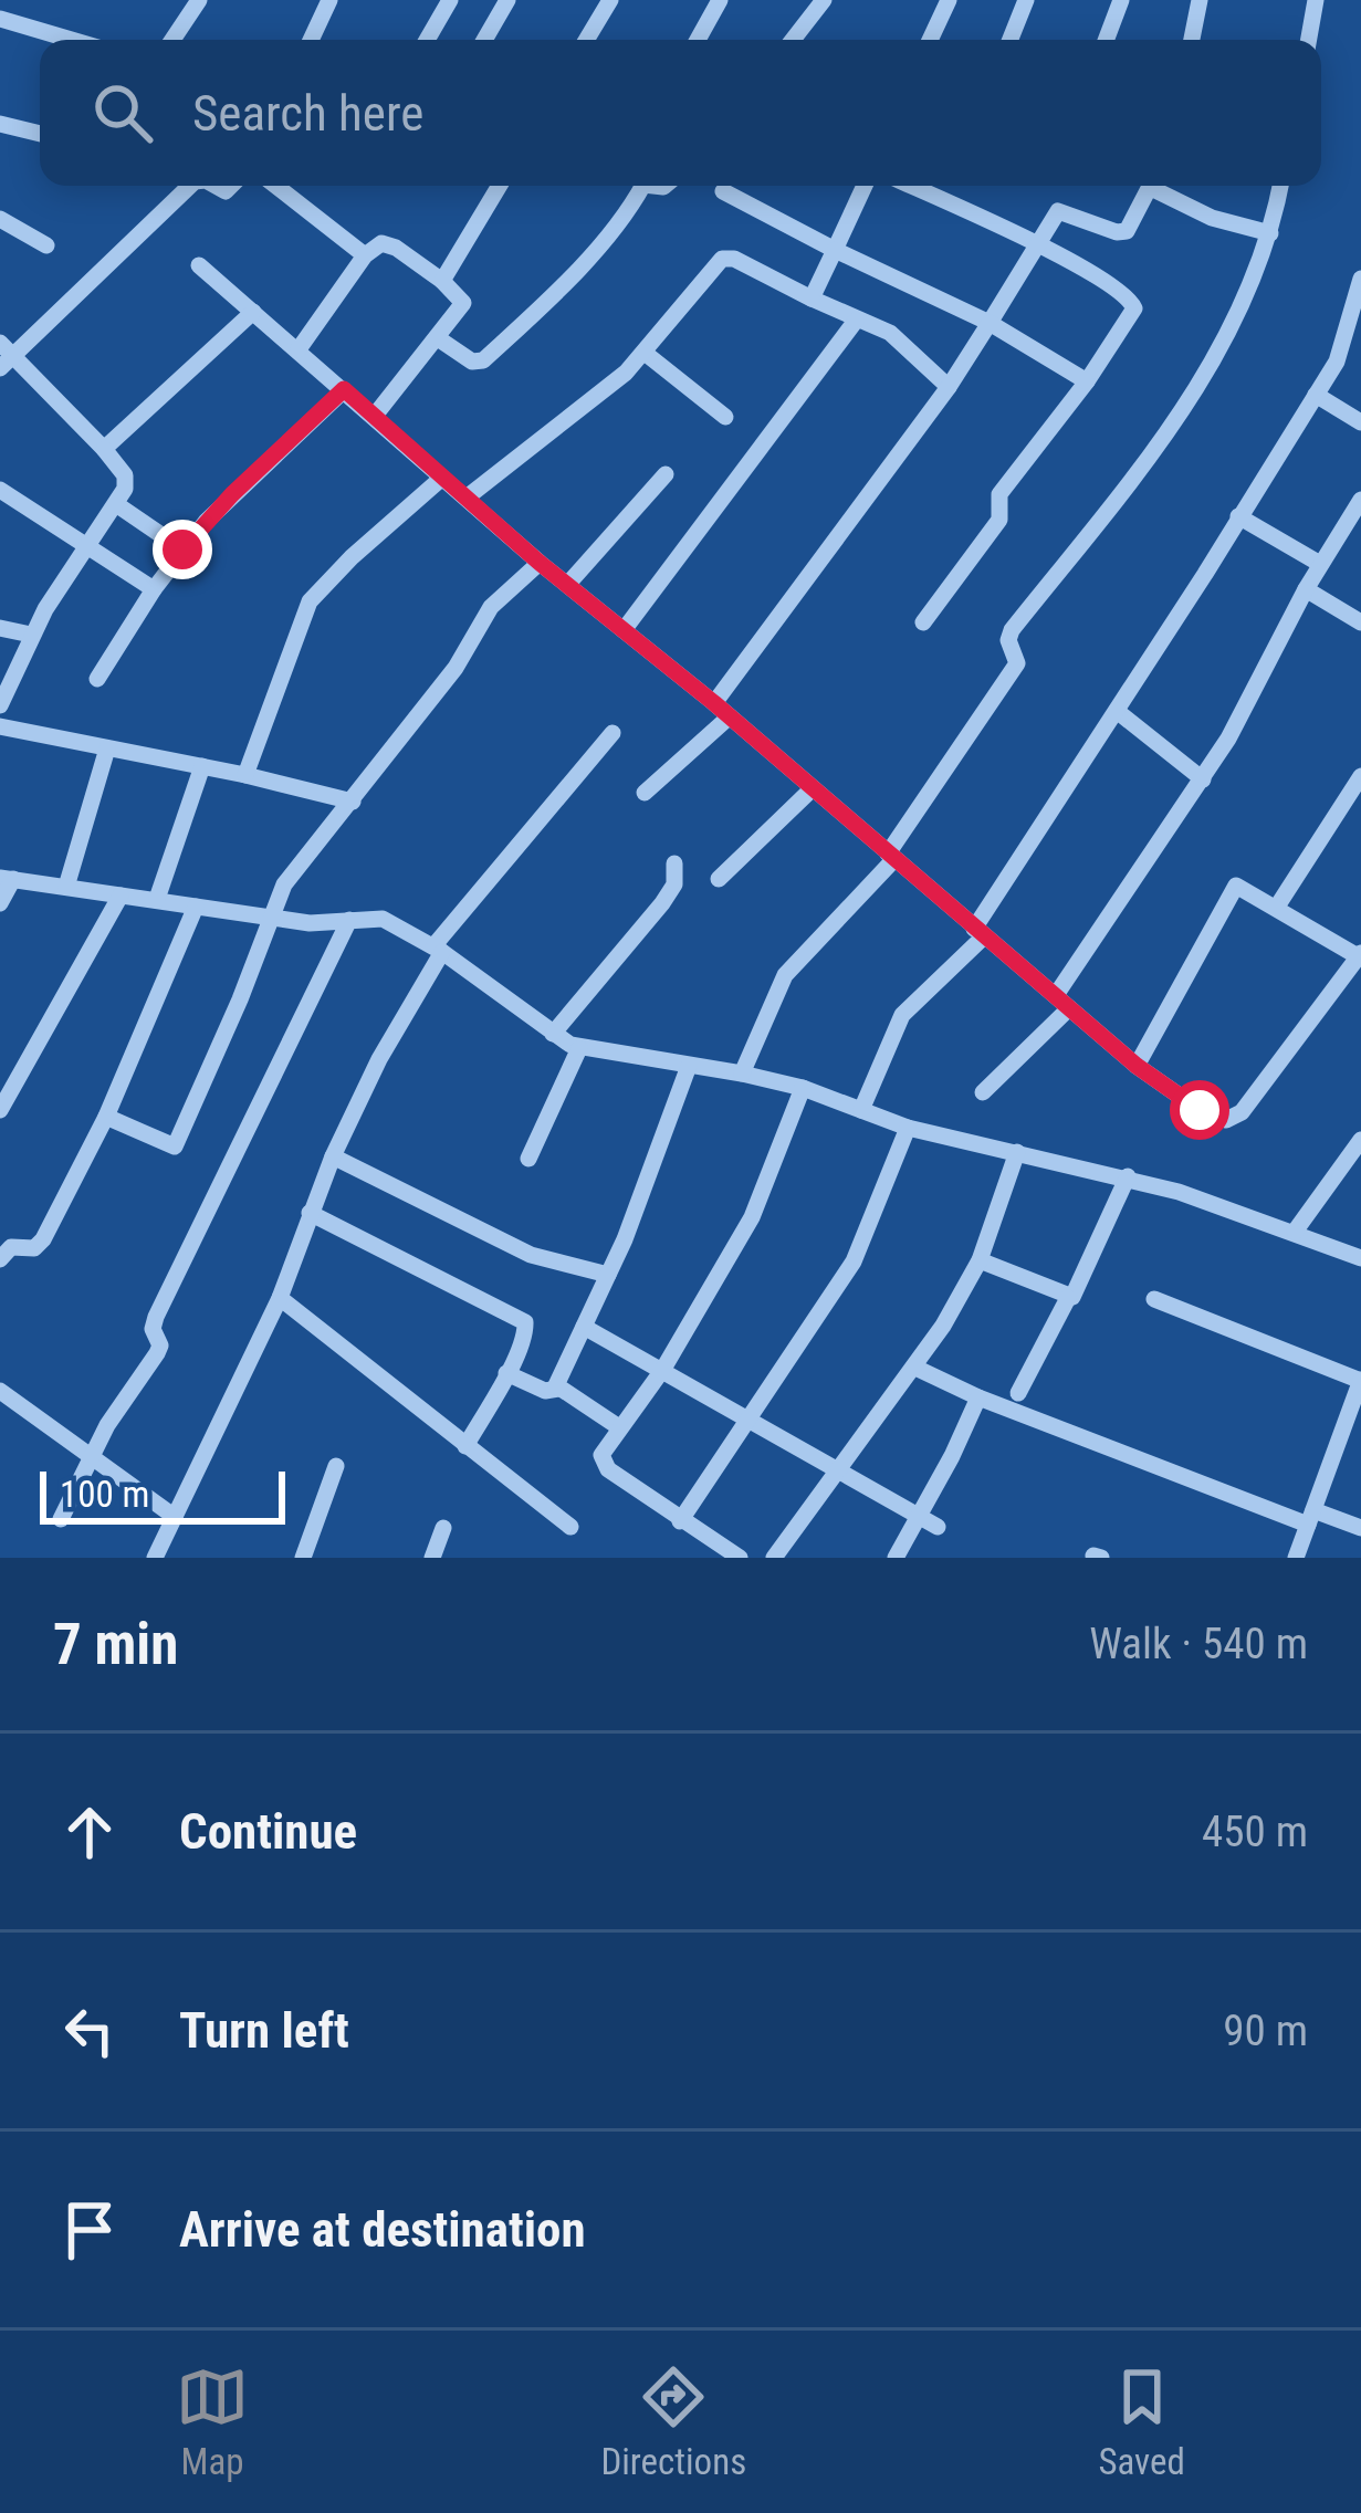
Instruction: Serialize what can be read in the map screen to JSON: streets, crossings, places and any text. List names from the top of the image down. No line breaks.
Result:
{"scale_bar":"100 m","page":{"search":"Search here","scale":"100 m","heading":["7 min","Walk · 540 m"],"list":[["Continue","450 m"],["Turn left","90 m"],"Arrive at destination"],"nav":["Map","Directions","Saved"]}}
